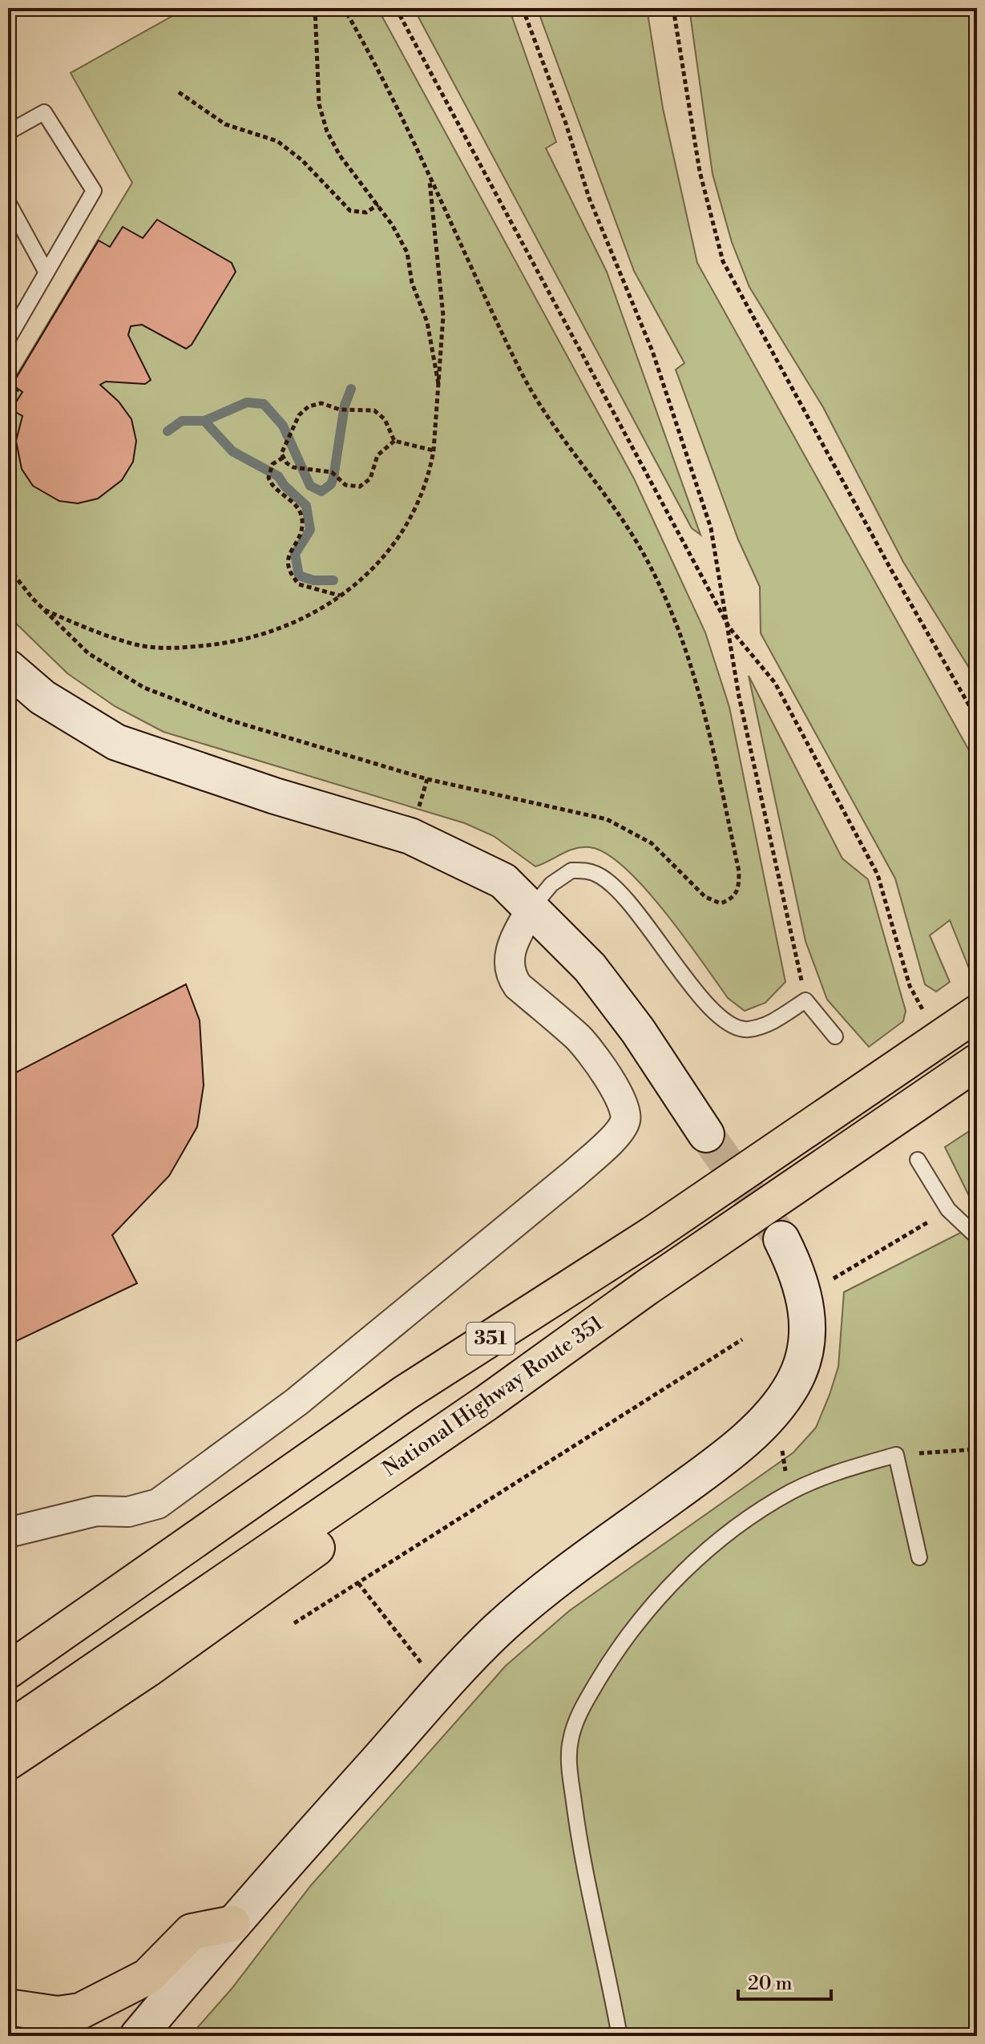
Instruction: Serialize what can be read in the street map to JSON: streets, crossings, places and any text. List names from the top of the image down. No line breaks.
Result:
{"streets":{"highway":["351","National Highway Route 351"]},"scale_bar":"20 m"}
